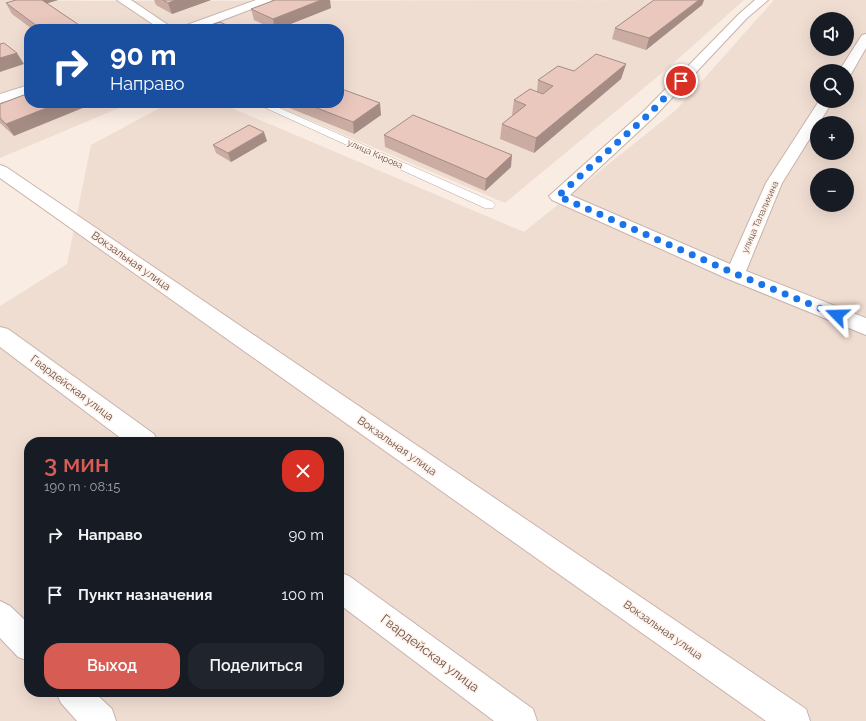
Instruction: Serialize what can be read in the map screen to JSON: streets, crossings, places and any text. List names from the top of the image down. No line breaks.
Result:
{"streets":{"street":["улица Талалихина","Вокзальная улица","Гвардейская улица"],"lane":["улица Кирова"]},"page":{"map_buttons":["+","−"],"turn":["90 m","Направо"],"heading":["3 мин","190 m · 08:15"],"list":[{"name":"Направо","value":"90 m"},{"name":"Пункт назначения","value":"100 m"}],"buttons":["Выход","Поделиться"]}}
